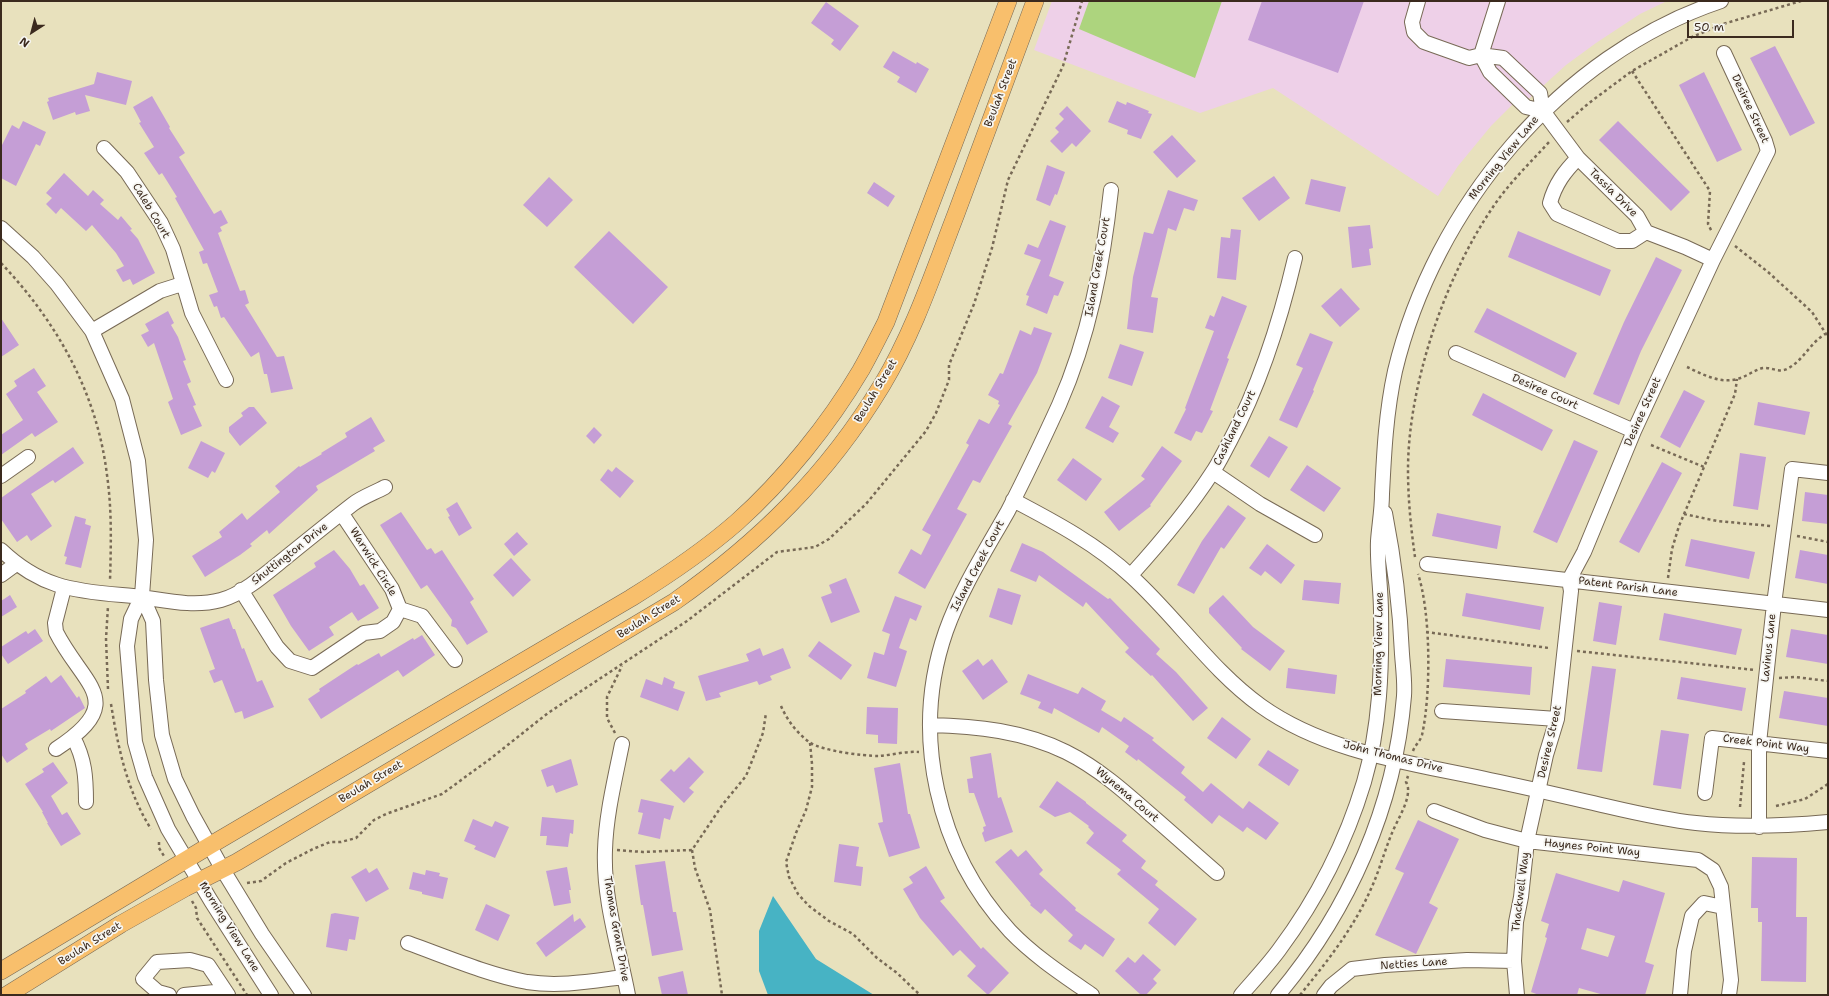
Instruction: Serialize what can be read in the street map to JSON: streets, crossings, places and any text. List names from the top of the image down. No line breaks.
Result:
{"streets":{"main road":["Beulah Street"],"street":["Desiree Street","Morning View Lane","Tassia Drive","Caleb Court","Island Creek Court","Desiree Court","Cashland Court","Shuttington Drive","Warwick Circle","Patent Parish Lane","Lavinus Lane","Creek Point Way","John Thomas Drive","Wynema Court","Haynes Point Way","Thackwell Way","Thomas Grant Drive","Netties Lane"]},"crossings":[["Beulah Street","Morning View Lane"],["Desiree Street","Desiree Court"],["Desiree Street","Patent Parish Lane"],["Desiree Street","John Thomas Drive"],["Desiree Street","Thackwell Way"],["Morning View Lane","Tassia Drive"],["Morning View Lane","Shuttington Drive"],["Morning View Lane","John Thomas Drive"],["Island Creek Court","John Thomas Drive"],["Island Creek Court","Wynema Court"],["Cashland Court","John Thomas Drive"],["Shuttington Drive","Warwick Circle"],["Patent Parish Lane","Lavinus Lane"],["Lavinus Lane","Creek Point Way"],["Lavinus Lane","John Thomas Drive"],["John Thomas Drive","Thackwell Way"],["Haynes Point Way","Thackwell Way"],["Thackwell Way","Netties Lane"]],"scale_bar":"50 m","north":"bottom left"}
